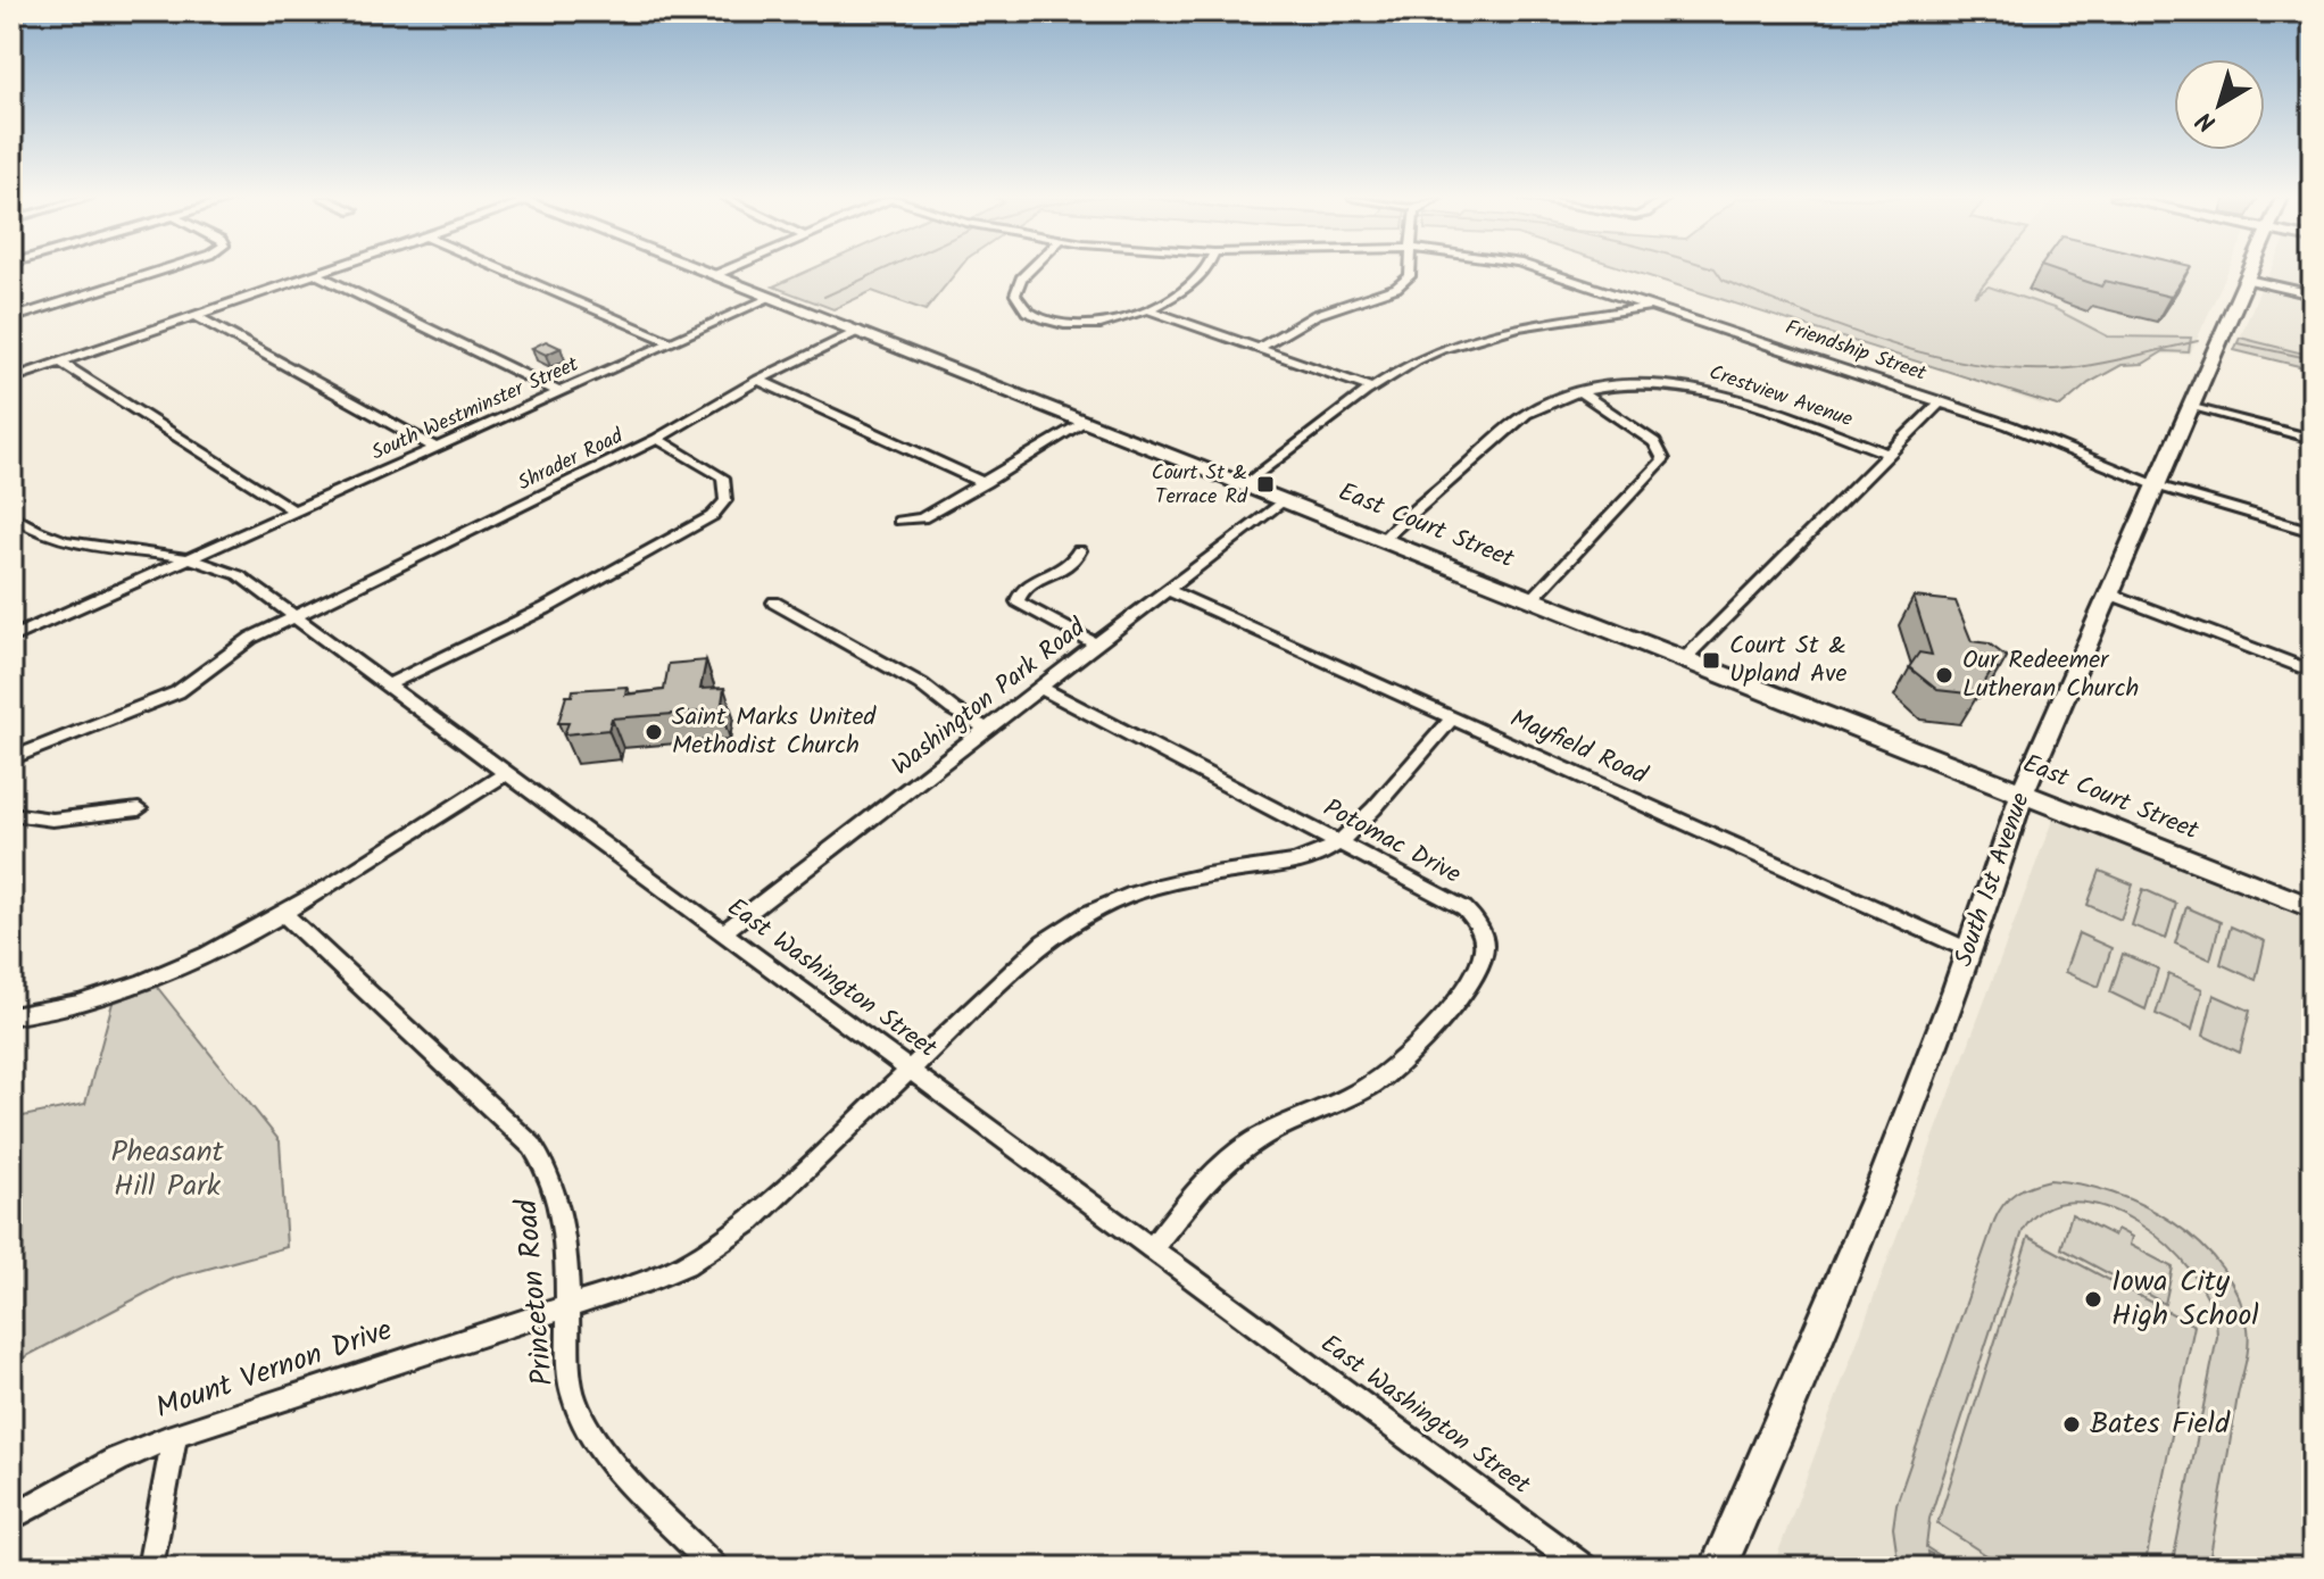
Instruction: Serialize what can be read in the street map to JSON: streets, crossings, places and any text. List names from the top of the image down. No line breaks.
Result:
{"streets":{"main road":["East Court Street","South 1st Avenue"],"street":["Friendship Street","Crestview Avenue","South Westminster Street","Shrader Road","Washington Park Road","Mayfield Road","Potomac Drive","East Washington Street","Princeton Road","Mount Vernon Drive"]},"crossings":[["Friendship Street","South 1st Avenue"],["Crestview Avenue","East Court Street"],["South Westminster Street","East Court Street"],["South Westminster Street","East Washington Street"],["Shrader Road","East Court Street"],["Shrader Road","East Washington Street"],["East Court Street","Washington Park Road"],["East Court Street","South 1st Avenue"],["Washington Park Road","Mayfield Road"],["Washington Park Road","Potomac Drive"],["Washington Park Road","East Washington Street"],["Mayfield Road","South 1st Avenue"],["Potomac Drive","East Washington Street"],["Potomac Drive","Mount Vernon Drive"],["East Washington Street","Mount Vernon Drive"],["Princeton Road","Mount Vernon Drive"]],"parks":["Pheasant Hill Park"],"places":{"transit":["Court St & Terrace Rd","Court St & Upland Ave"],"other":["Our Redeemer Lutheran Church","Saint Marks United Methodist Church","Iowa City High School","Bates Field"]},"north":"bottom left"}
